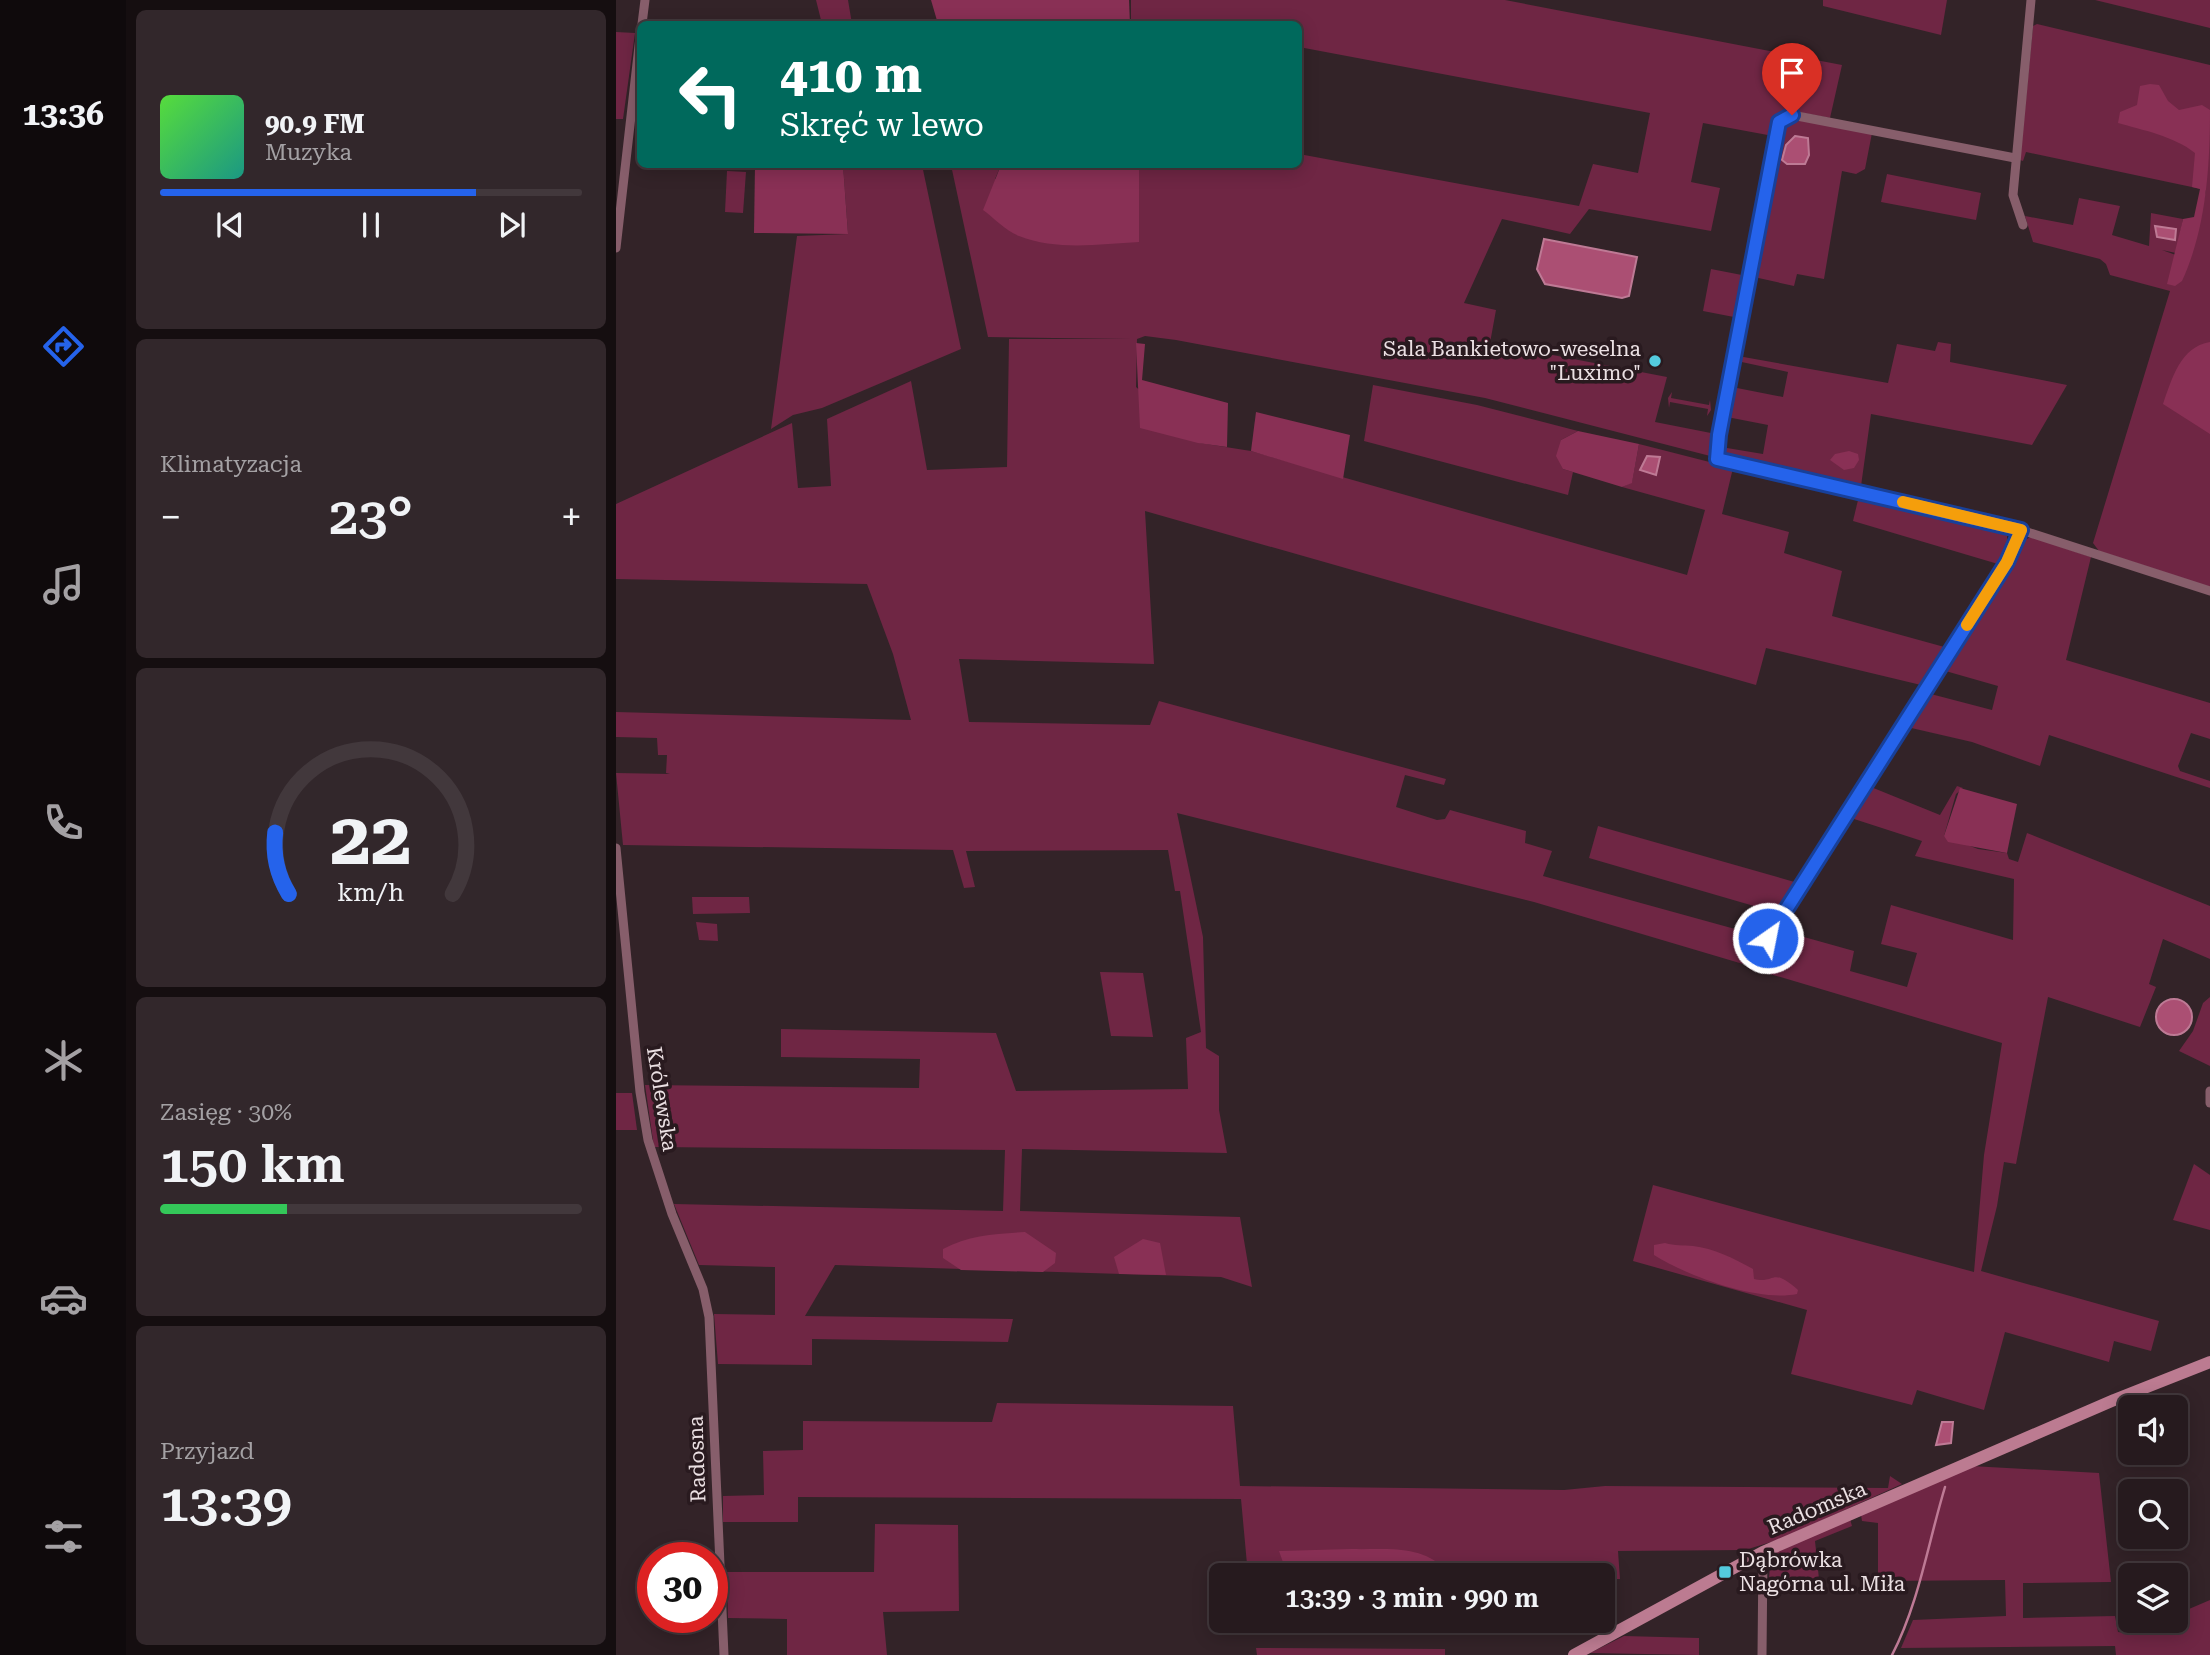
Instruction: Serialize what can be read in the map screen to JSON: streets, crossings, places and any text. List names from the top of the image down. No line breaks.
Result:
{"streets":{"street":["Królewska","Radosna","Radomska"]},"crossings":[["Królewska","Radosna"]],"places":{"other":["Sala Bankietowo-weselna \"Luximo\""],"transit":["Dąbrówka Nagórna ul. Miła"]},"page":{"tabs":"13:36","turn":["410 m","Skręć w lewo"],"song":["90.9 FM","Muzyka"],"tile":["Klimatyzacja",["Zasięg · 30%","150 km"],["Przyjazd","13:39"]],"heat":["−","23°","+"],"limit":"30","trip":"13:39 · 3 min · 990 m","gauge":["22","km/h"]}}
